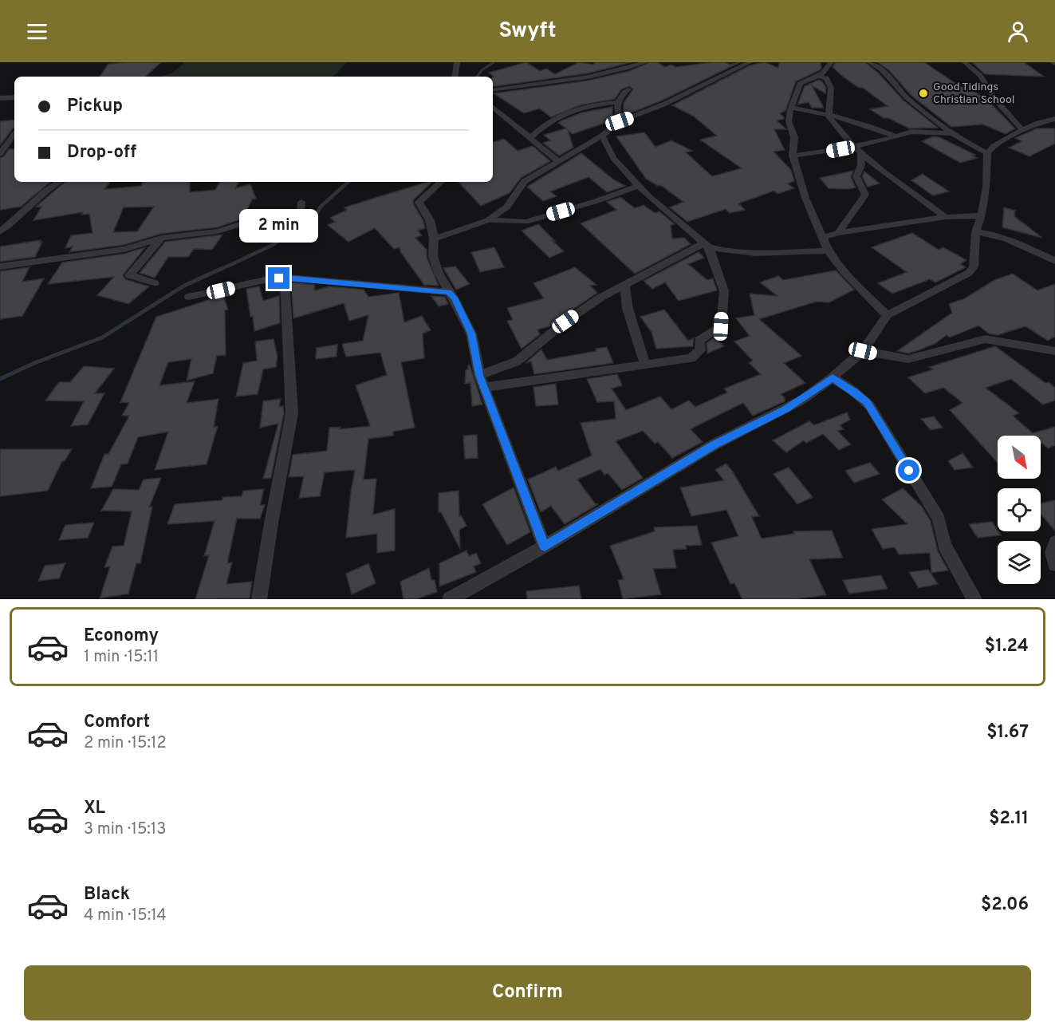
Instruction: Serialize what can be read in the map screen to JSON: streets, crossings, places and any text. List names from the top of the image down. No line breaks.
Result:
{"places":["Good Tidings Christian School"],"north":"bottom right","page":{"header":"Swyft","banner":["Pickup","Drop-off"],"bubble":"2 min","list":[{"name":"Economy","note":"1 min · 15:11","value":"$1.24"},{"name":"Comfort","note":"2 min · 15:12","value":"$1.67"},{"name":"XL","note":"3 min · 15:13","value":"$2.11"},{"name":"Black","note":"4 min · 15:14","value":"$2.06"}],"buttons":"Confirm"}}
